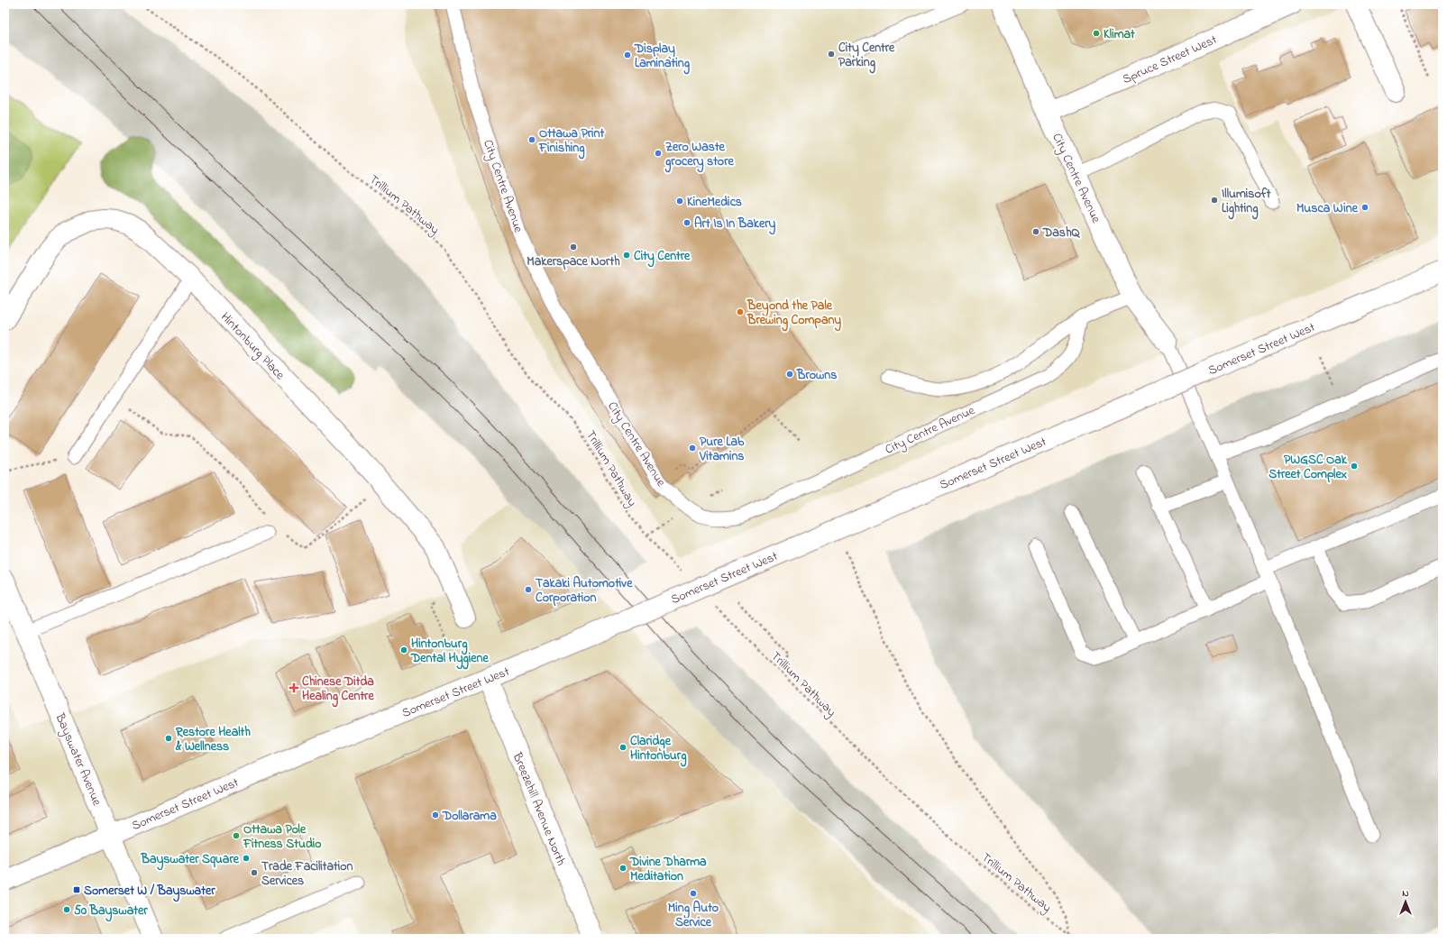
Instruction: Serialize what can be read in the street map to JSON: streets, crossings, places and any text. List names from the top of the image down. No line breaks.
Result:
{"streets":{"street":["Spruce Street West","City Centre Avenue","Hintonburg Place","Somerset Street West","Bayswater Avenue","Breezehill Avenue North"],"path":["Trillium Pathway"]},"crossings":[["Spruce Street West","City Centre Avenue"],["Somerset Street West","Bayswater Avenue"],["Somerset Street West","Breezehill Avenue North"]],"places":{"other":["Klimat","City Centre Parking","Display Laminating","Ottawa Print Finishing","Zero Waste grocery store","Illumisoft Lighting","KineMedics","Musca Wine","Art Is In Bakery","DashQ","Makerspace North","City Centre","Beyond the Pale Brewing Company","Browns","Pure Lab Vitamins","PWGSC Oak Street Complex","Takaki Automotive Corporation","Hintonburg Dental Hygiene","Restore Health & Wellness","Claridge Hintonburg","Dollarama","Ottawa Pole Fitness Studio","Bayswater Square","Divine Dharma Meditation","Trade Facilitation Services","Ming Auto Service","50 Bayswater"],"health":["Chinese Ditda Healing Centre"],"transit":["Somerset W / Bayswater"]},"north":"top"}
